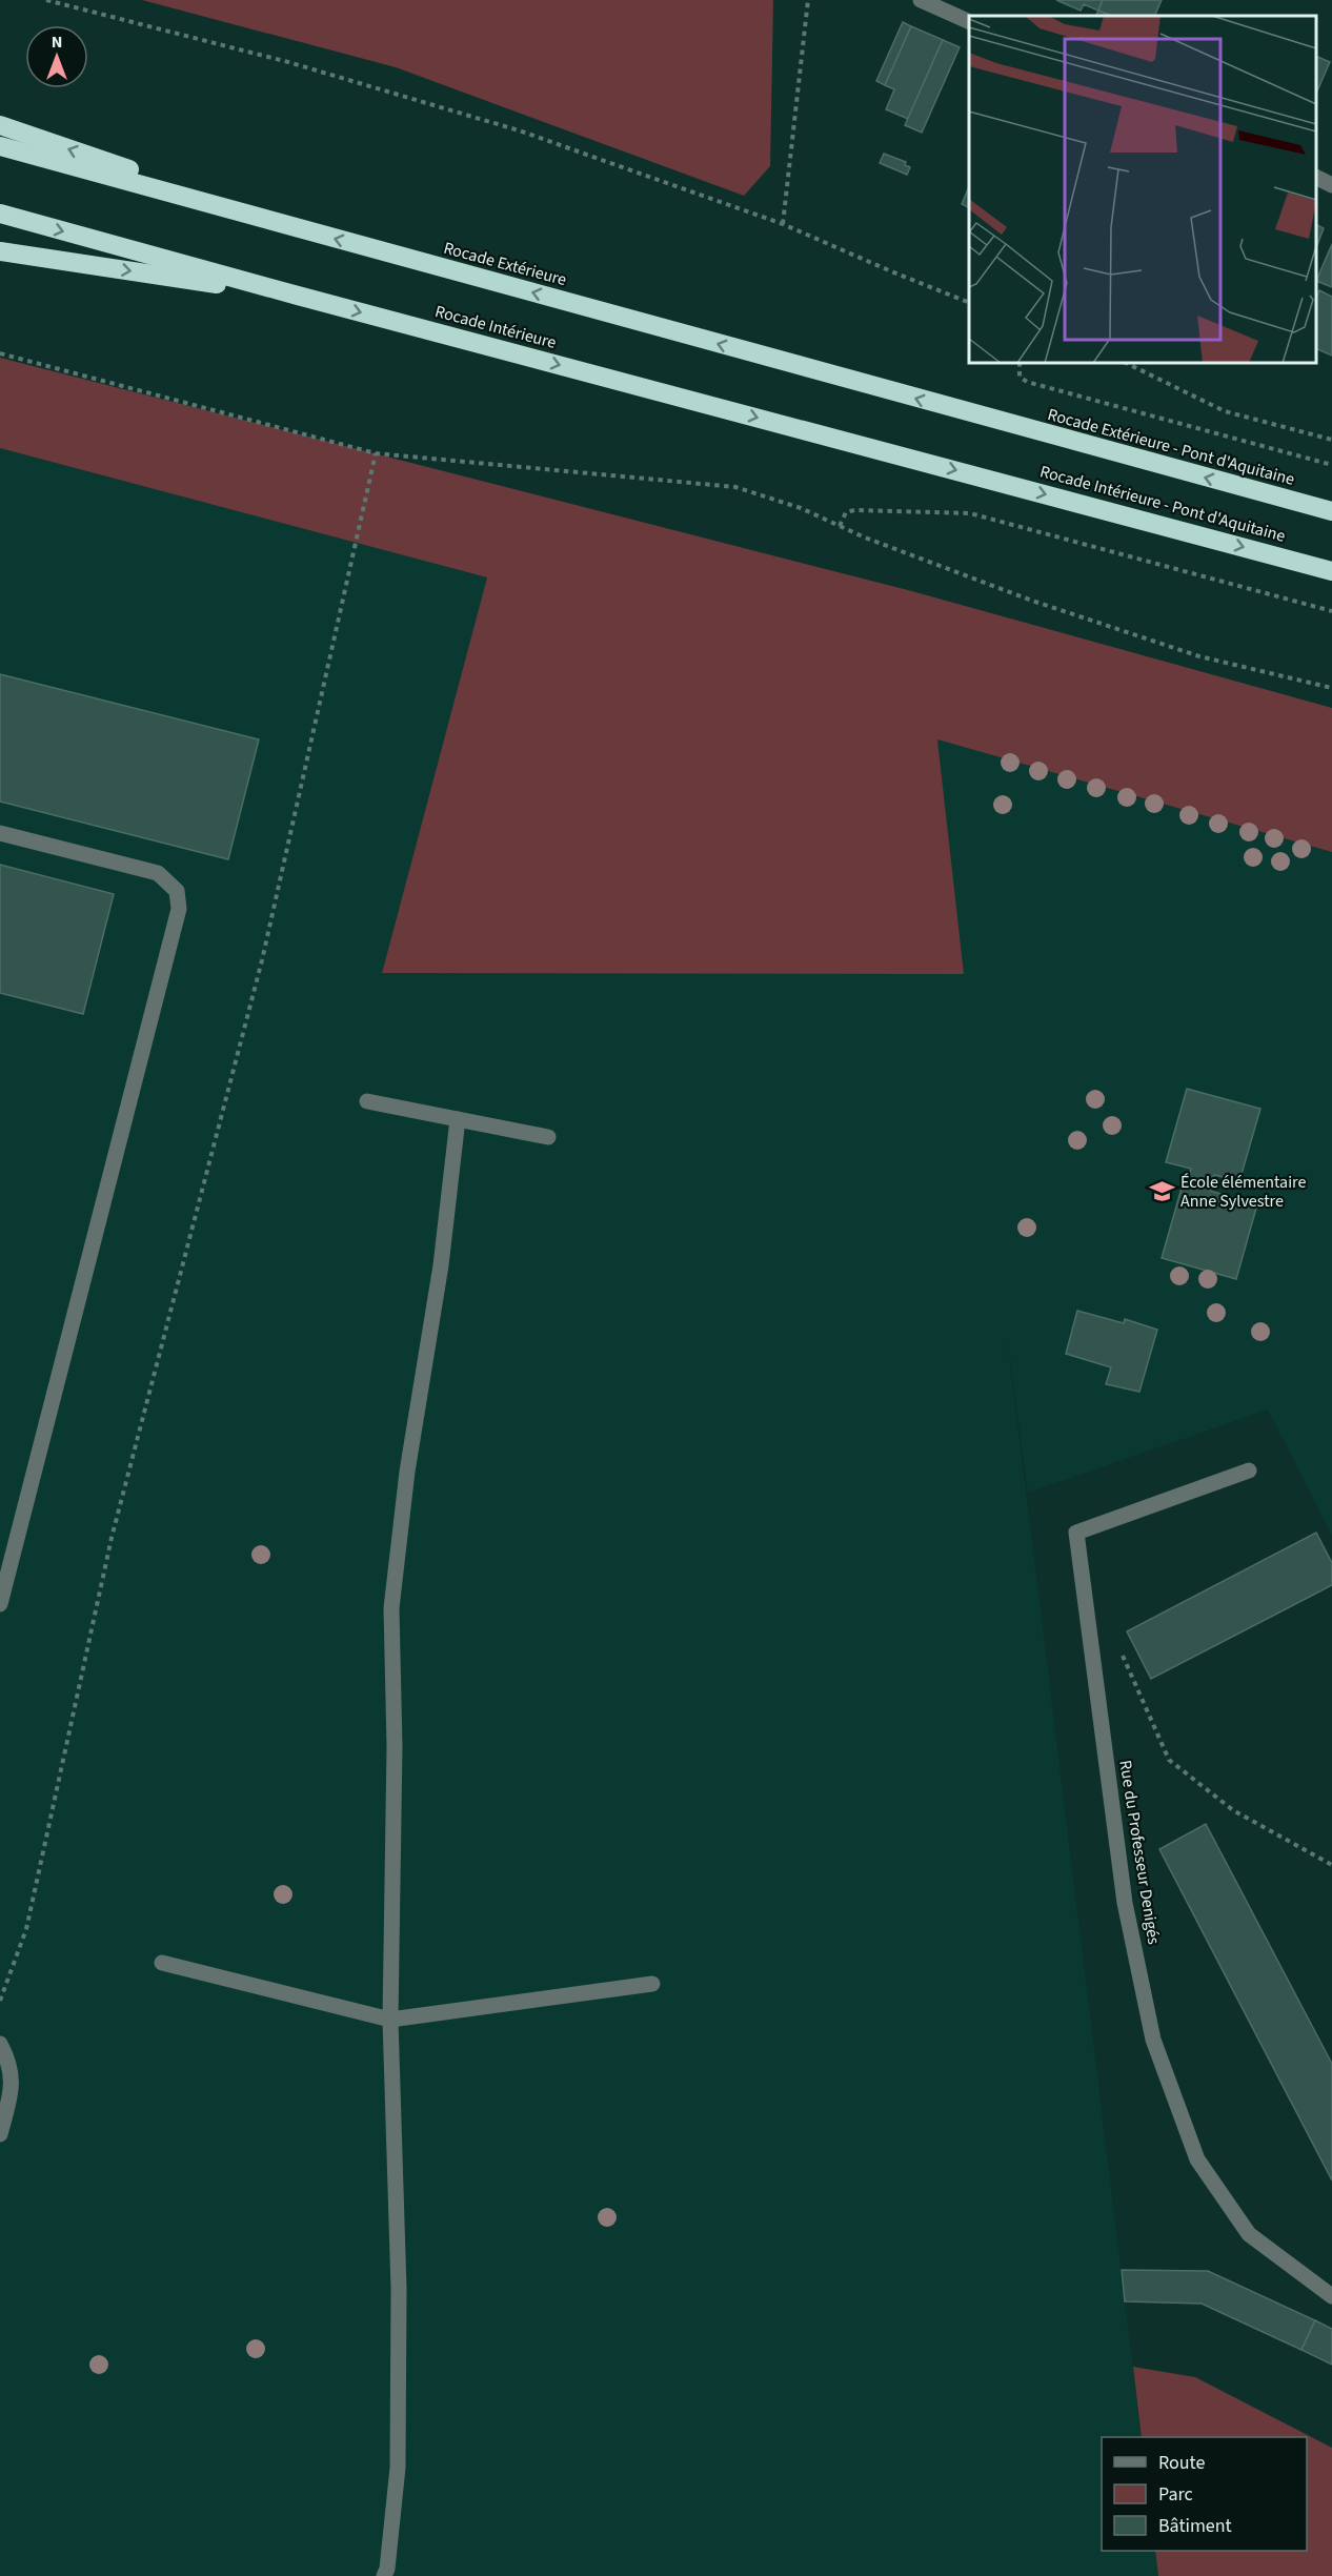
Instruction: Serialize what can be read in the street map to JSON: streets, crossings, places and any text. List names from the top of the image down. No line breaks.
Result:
{"streets":{"highway":["Rocade Extérieure","Rocade Intérieure","Rocade Extérieure - Pont d'Aquitaine","Rocade Intérieure - Pont d'Aquitaine"],"street":["Rue du Professeur Denigés"]},"crossings":[["Rocade Extérieure","Rocade Extérieure - Pont d'Aquitaine"],["Rocade Intérieure","Rocade Intérieure - Pont d'Aquitaine"]],"one_way":["Rocade Extérieure","Rocade Extérieure - Pont d'Aquitaine","Rocade Intérieure - Pont d'Aquitaine"],"places":{"school or university":["École élémentaire Anne Sylvestre"]},"legend":["Route","Parc","Bâtiment"],"north":"top"}
